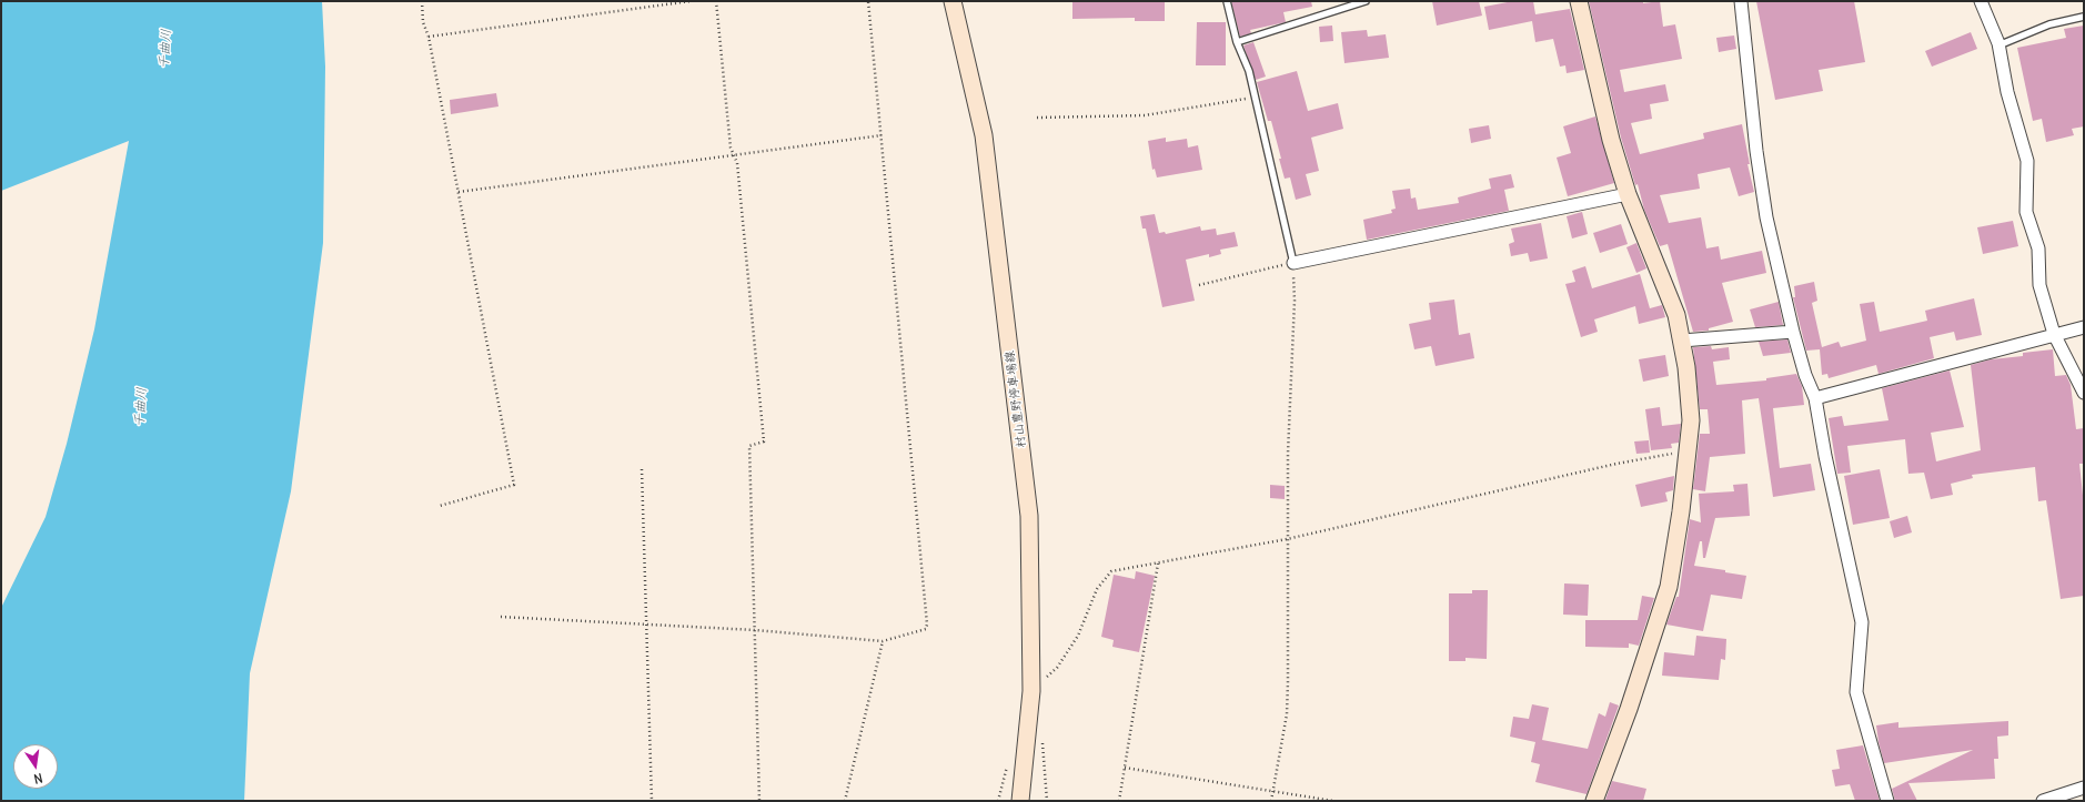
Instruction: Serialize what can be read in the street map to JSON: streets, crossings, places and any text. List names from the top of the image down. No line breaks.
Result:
{"streets":{"street":["村山豊野停車場線"]},"water":["千曲川"],"north":"bottom"}
